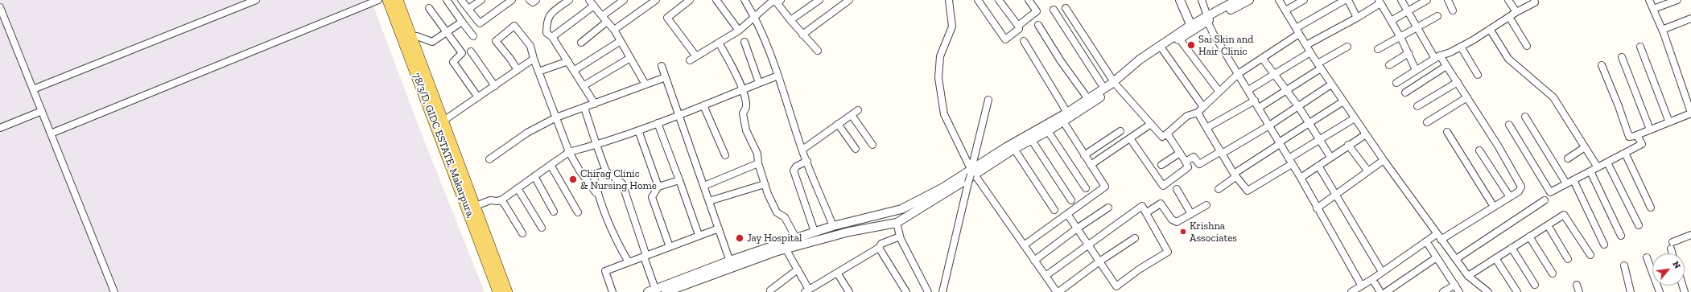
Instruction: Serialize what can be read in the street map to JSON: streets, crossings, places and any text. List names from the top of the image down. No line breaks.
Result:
{"streets":{"main road":["78/3/D, GIDC ESTATE, Makarpura,"]},"places":["Sai Skin and Hair Clinic","Chirag Clinic & Nursing Home","Krishna Associates","Jay Hospital"],"north":"top right"}
